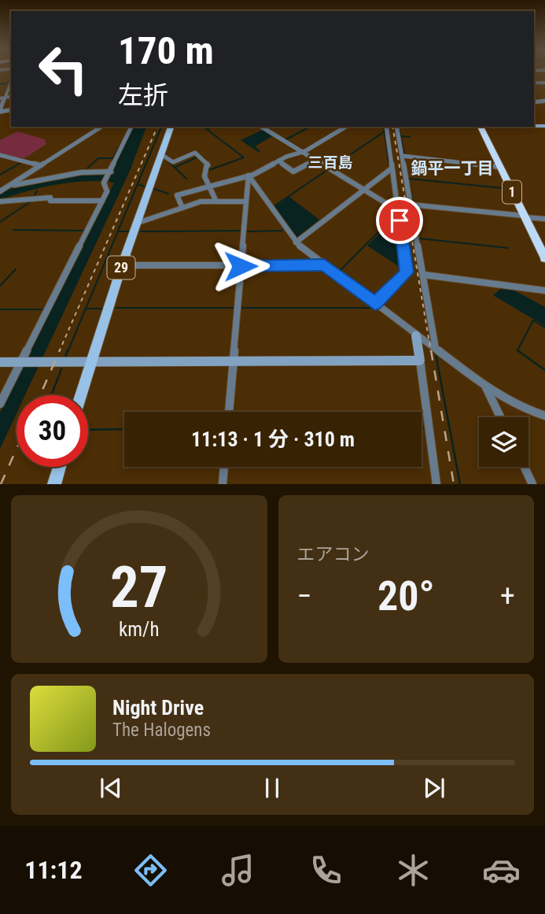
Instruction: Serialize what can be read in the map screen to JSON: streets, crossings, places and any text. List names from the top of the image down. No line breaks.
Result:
{"streets":{"highway":["1"],"main road":["29"]},"districts":["三百島","鍋平一丁目"],"page":{"turn":["170 m","左折"],"limit":"30","trip":"11:13 · 1 分 · 310 m","tile":"エアコン","heat":["−","20°","+"],"song":["Night Drive","The Halogens"],"tabs":"11:12","gauge":["27","km/h"]}}
